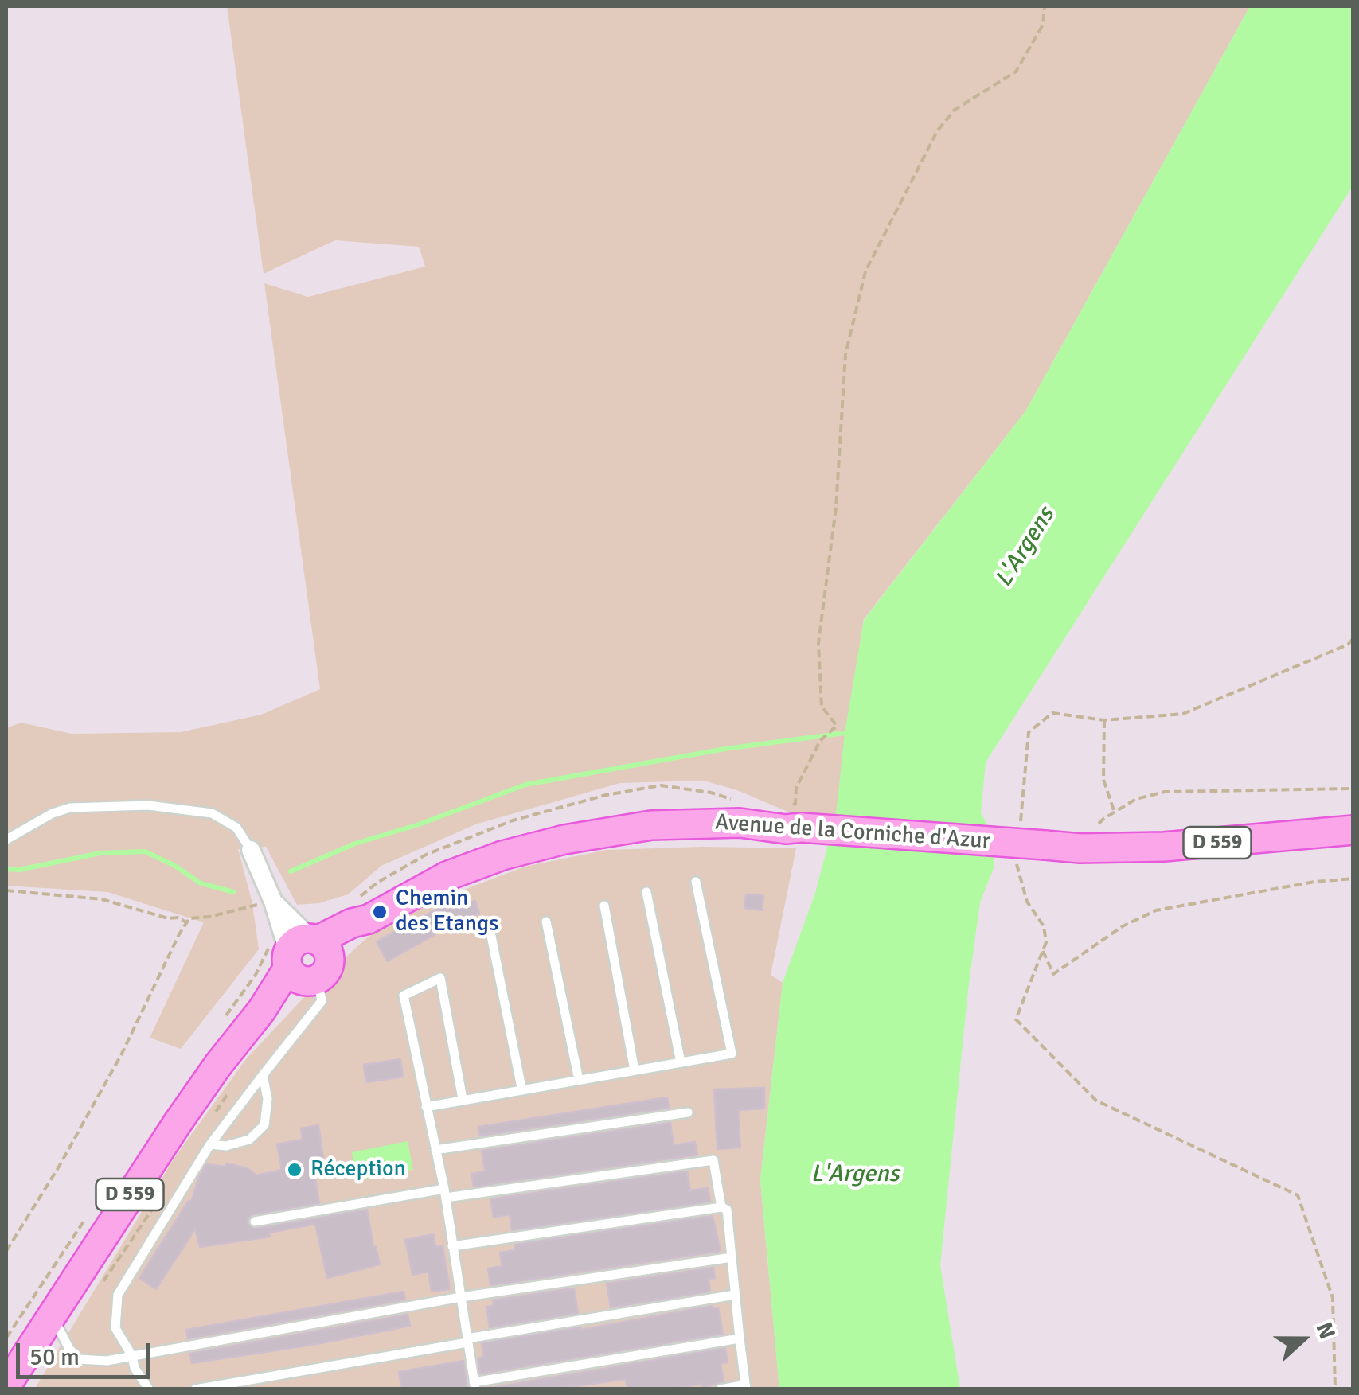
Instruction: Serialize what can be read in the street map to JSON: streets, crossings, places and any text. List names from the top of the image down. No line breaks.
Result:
{"streets":{"main road":["Avenue de la Corniche d'Azur","D 559"]},"water":["L'Argens"],"places":["Chemin des Etangs","Réception"],"scale_bar":"50 m","north":"right"}
